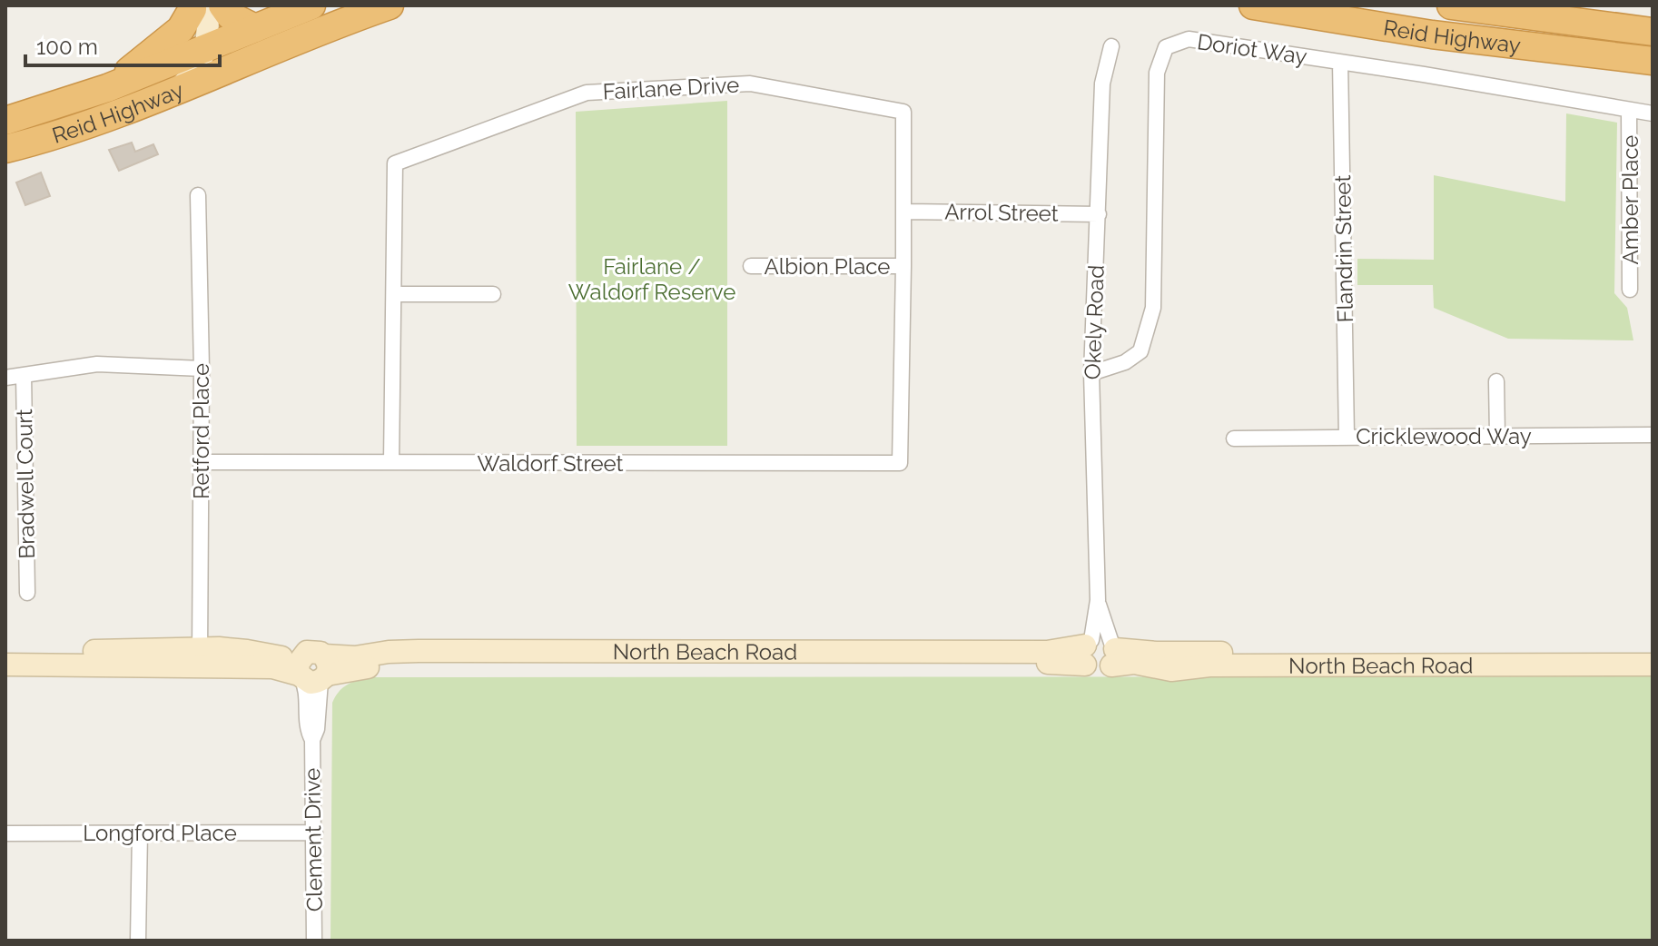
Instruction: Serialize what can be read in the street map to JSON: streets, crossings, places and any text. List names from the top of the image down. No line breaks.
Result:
{"streets":{"highway":["Reid Highway"],"main road":["North Beach Road"],"street":["Doriot Way","Fairlane Drive","Amber Place","Arrol Street","Flandrin Street","Albion Place","Okely Road","Retford Place","Cricklewood Way","Waldorf Street","Bradwell Court","Longford Place","Clement Drive"]},"crossings":[["Doriot Way","Amber Place"],["Doriot Way","Flandrin Street"],["Doriot Way","Okely Road"],["Fairlane Drive","Arrol Street"],["Fairlane Drive","Albion Place"],["Fairlane Drive","Waldorf Street"],["Arrol Street","Okely Road"],["Flandrin Street","Cricklewood Way"],["Okely Road","North Beach Road"],["Retford Place","Waldorf Street"],["Retford Place","North Beach Road"],["North Beach Road","Clement Drive"],["Longford Place","Clement Drive"]],"parks":["Fairlane / Waldorf Reserve"],"scale_bar":"100 m"}
